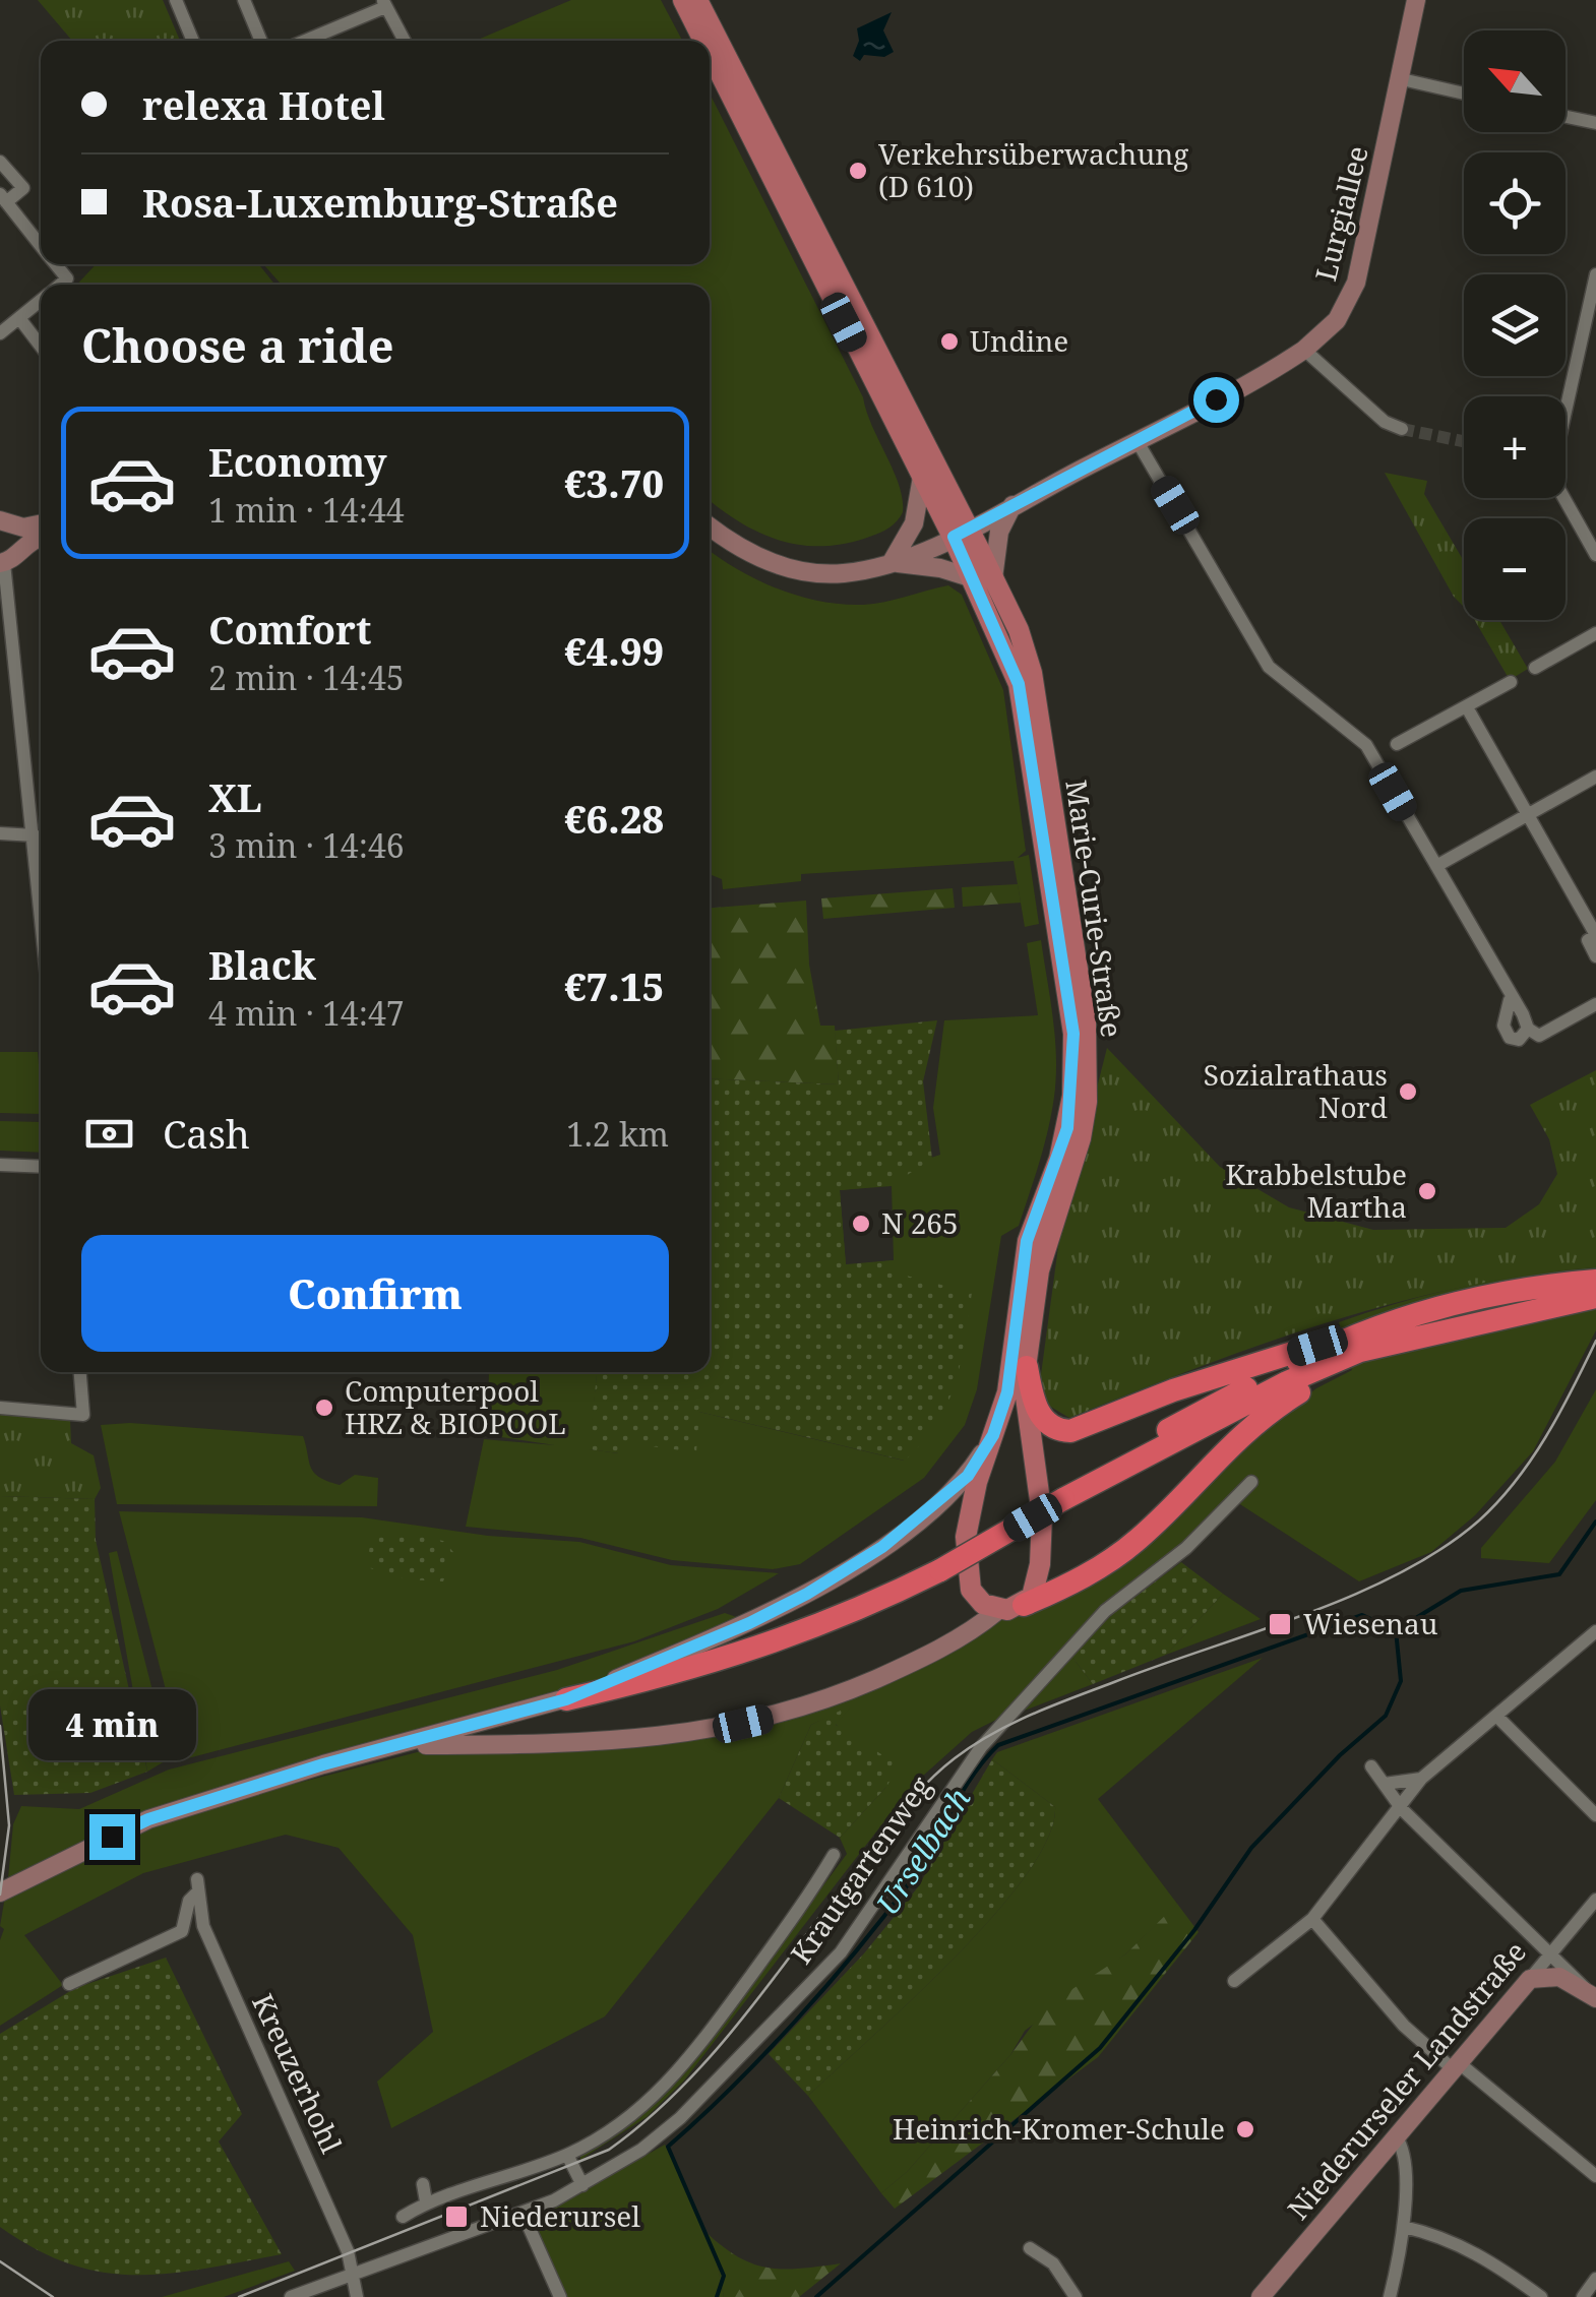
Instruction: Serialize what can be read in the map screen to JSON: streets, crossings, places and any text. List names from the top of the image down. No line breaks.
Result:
{"streets":{"main road":["Lurgiallee","Marie-Curie-Straße","Niederurseler Landstraße"],"street":["Krautgartenweg","Kreuzerhohl"]},"crossings":[["Lurgiallee","Marie-Curie-Straße"],["Krautgartenweg","Kreuzerhohl"]],"water":["Urselbach"],"places":{"other":["Verkehrsüberwachung (D 610)","Undine","Sozialrathaus Nord","Krabbelstube Martha","N 265","Computerpool HRZ & BIOPOOL","Heinrich-Kromer-Schule"],"transit":["Wiesenau","Niederursel"]},"north":"top left","page":{"map_buttons":["+","−"],"banner":["relexa Hotel","Rosa-Luxemburg-Straße"],"heading":"Choose a ride","list":[{"name":"Economy","note":"1 min · 14:44","value":"€3.70"},{"name":"Comfort","note":"2 min · 14:45","value":"€4.99"},{"name":"XL","note":"3 min · 14:46","value":"€6.28"},{"name":"Black","note":"4 min · 14:47","value":"€7.15"}],"pay":["Cash","1.2 km"],"buttons":"Confirm","bubble":"4 min"}}
